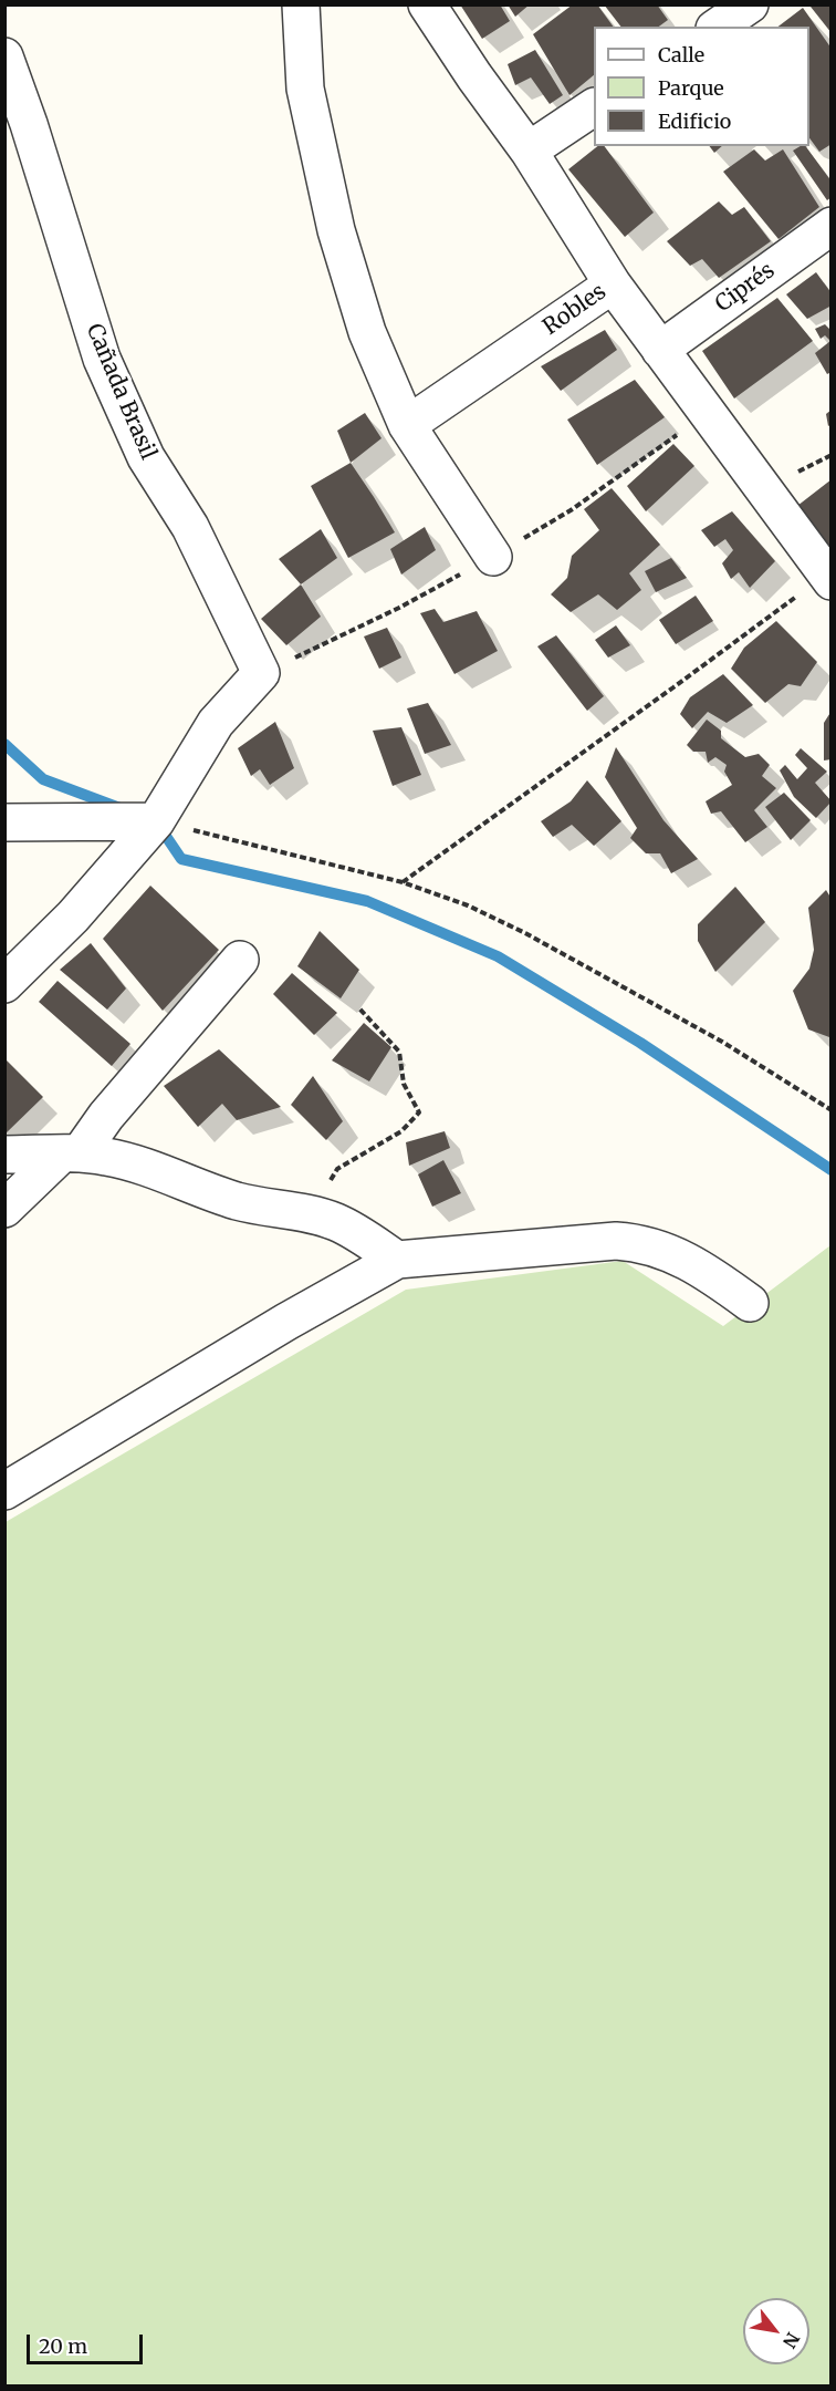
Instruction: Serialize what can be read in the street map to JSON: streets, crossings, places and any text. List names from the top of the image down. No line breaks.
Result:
{"streets":{"street":["Ciprés","Robles","Cañada Brasil"]},"legend":["Calle","Parque","Edificio"],"scale_bar":"20 m","north":"bottom right"}
